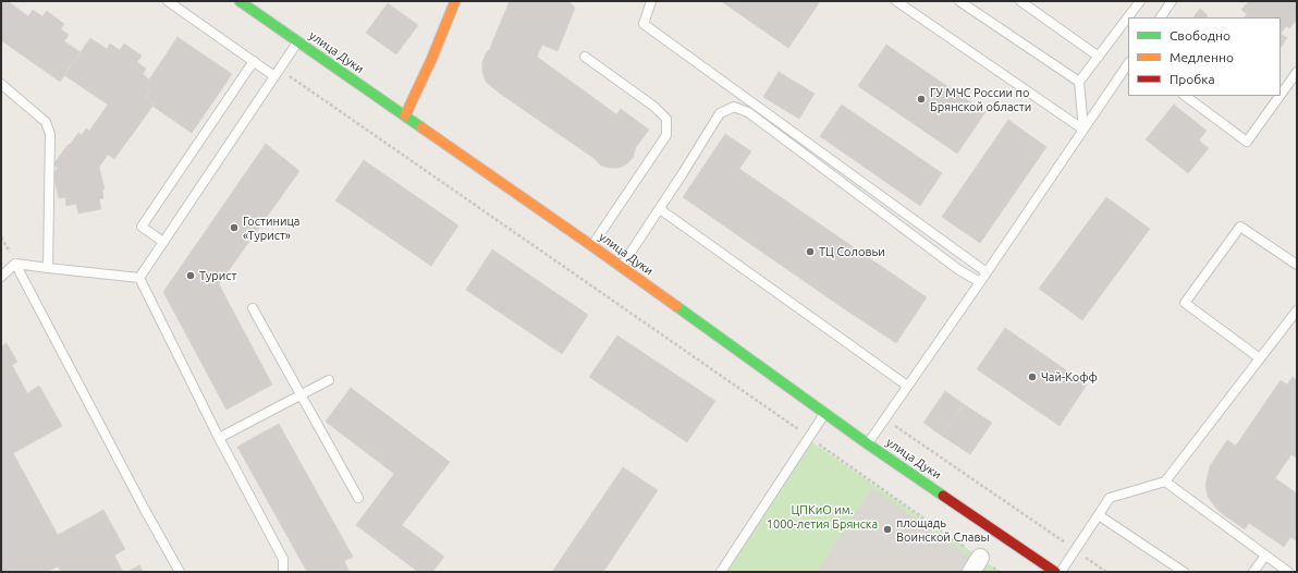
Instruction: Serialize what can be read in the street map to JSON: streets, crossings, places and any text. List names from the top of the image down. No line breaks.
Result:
{"streets":{"main road":["улица Дуки"]},"parks":["ЦПКиО им. 1000-летия Брянска"],"places":["ГУ МЧС России по Брянской области","Гостиница «Турист»","ТЦ Соловьи","Турист","Чай-Кофф","площадь Воинской Славы"],"legend":["Свободно","Медленно","Пробка"]}
